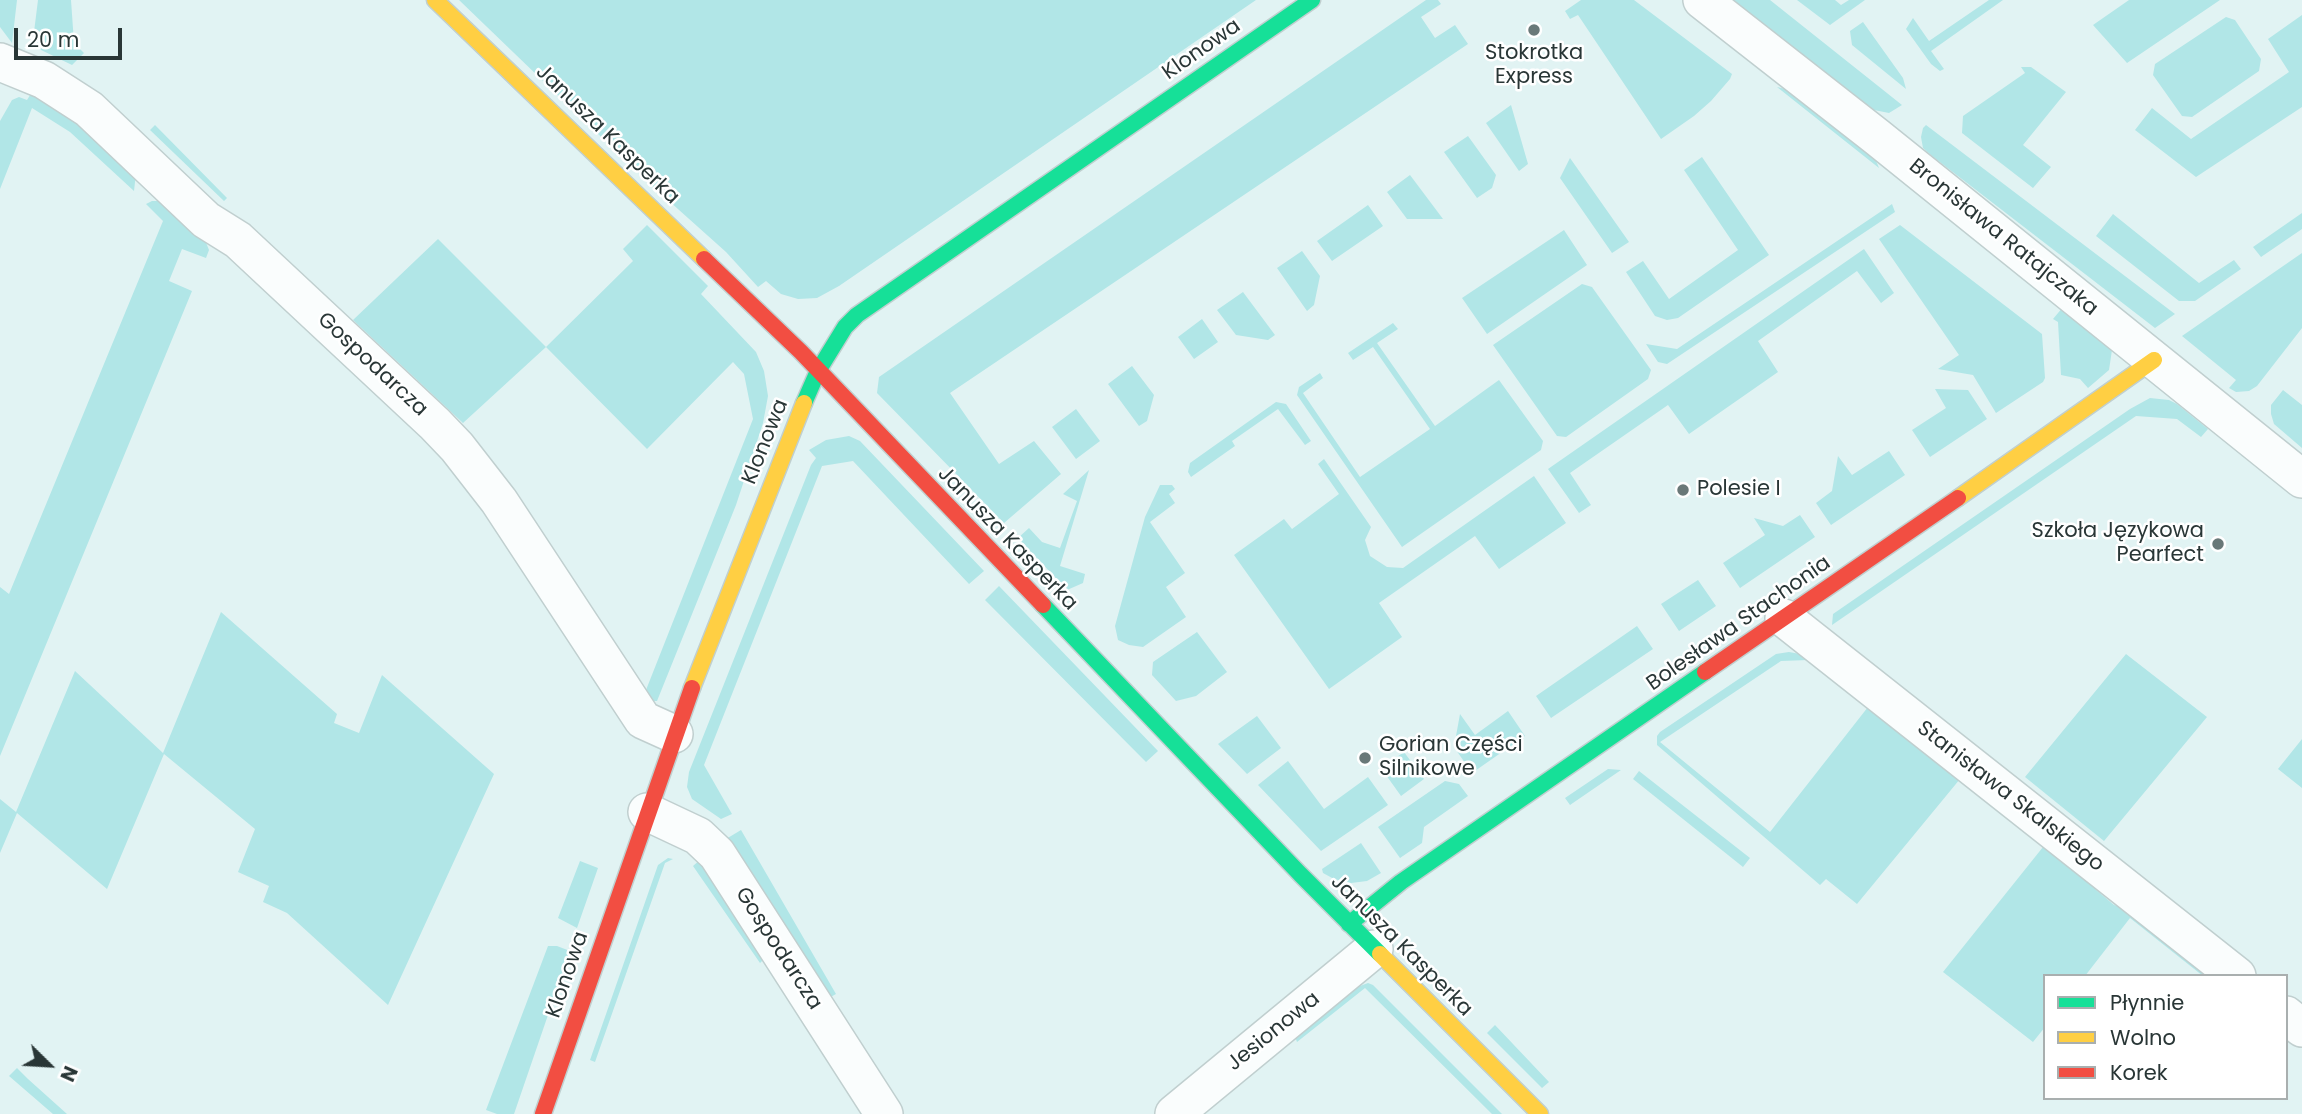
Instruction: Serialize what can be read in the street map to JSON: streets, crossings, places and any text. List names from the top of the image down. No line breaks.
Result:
{"streets":{"street":["Klonowa","Janusza Kasperka","Bronisława Ratajczaka","Gospodarcza","Bolesława Stachonia","Stanisława Skalskiego","Jesionowa"]},"crossings":[["Klonowa","Janusza Kasperka"],["Klonowa","Gospodarcza"],["Janusza Kasperka","Bolesława Stachonia"],["Janusza Kasperka","Jesionowa"],["Bronisława Ratajczaka","Bolesława Stachonia"],["Bolesława Stachonia","Stanisława Skalskiego"],["Bolesława Stachonia","Jesionowa"]],"places":["Stokrotka Express","Polesie I","Szkoła Językowa Pearfect","Gorian Części Silnikowe"],"legend":["Płynnie","Wolno","Korek"],"scale_bar":"20 m","north":"bottom right"}
